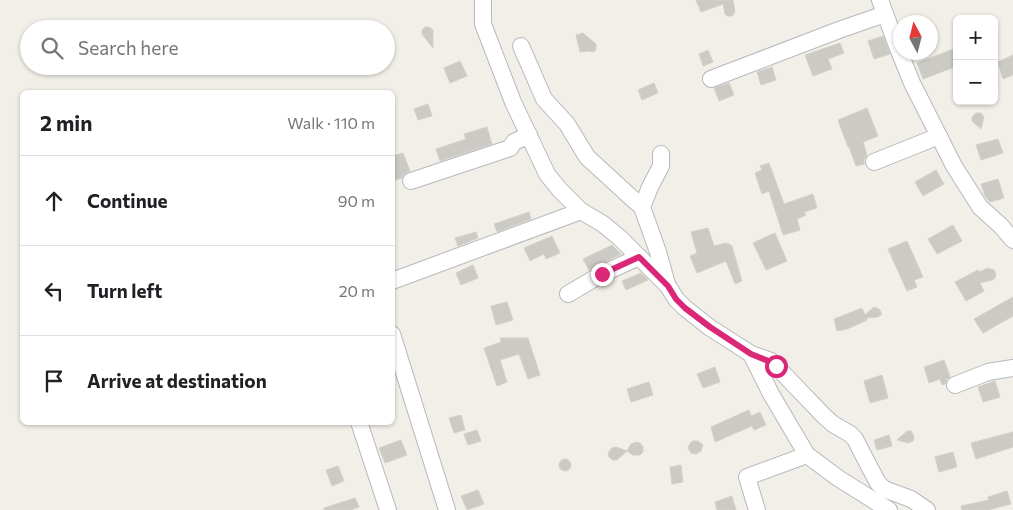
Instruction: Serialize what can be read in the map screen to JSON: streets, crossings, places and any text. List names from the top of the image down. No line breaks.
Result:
{"north":"top","page":{"map_buttons":["+","−"],"search":"Search here","heading":["2 min","Walk · 110 m"],"list":[["Continue","90 m"],["Turn left","20 m"],"Arrive at destination"]}}
